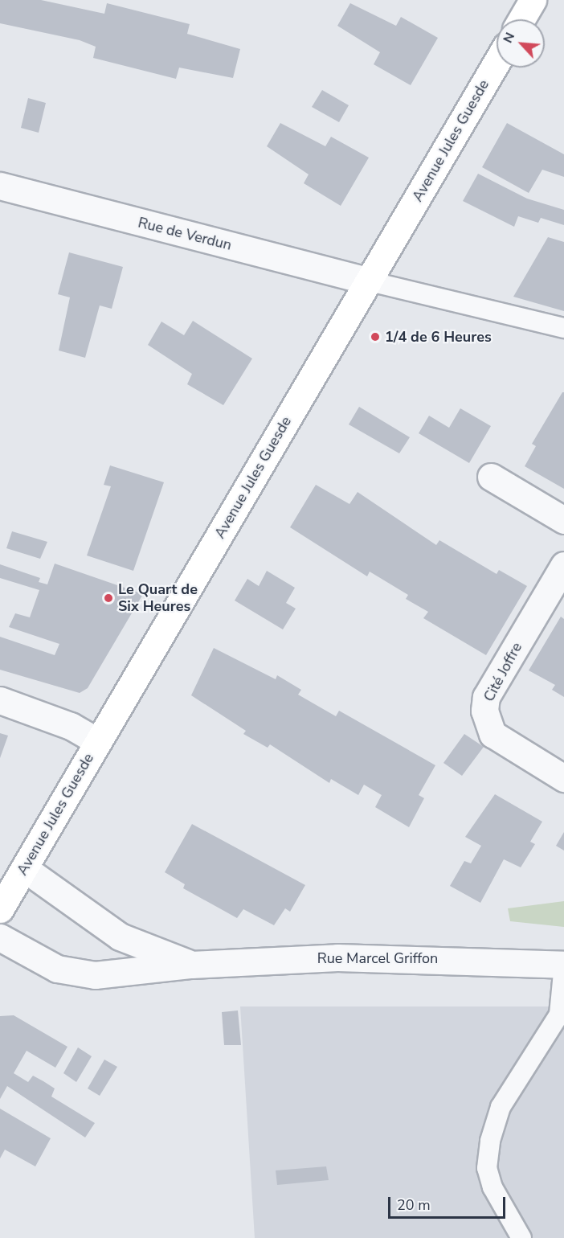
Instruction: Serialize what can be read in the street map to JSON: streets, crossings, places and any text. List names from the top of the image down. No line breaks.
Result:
{"streets":{"main road":["Avenue Jules Guesde"],"street":["Rue de Verdun","Cité Joffre","Rue Marcel Griffon"]},"crossings":[["Avenue Jules Guesde","Rue de Verdun"],["Avenue Jules Guesde","Rue Marcel Griffon"]],"places":["1/4 de 6 Heures","Le Quart de Six Heures"],"scale_bar":"20 m","north":"top left"}
